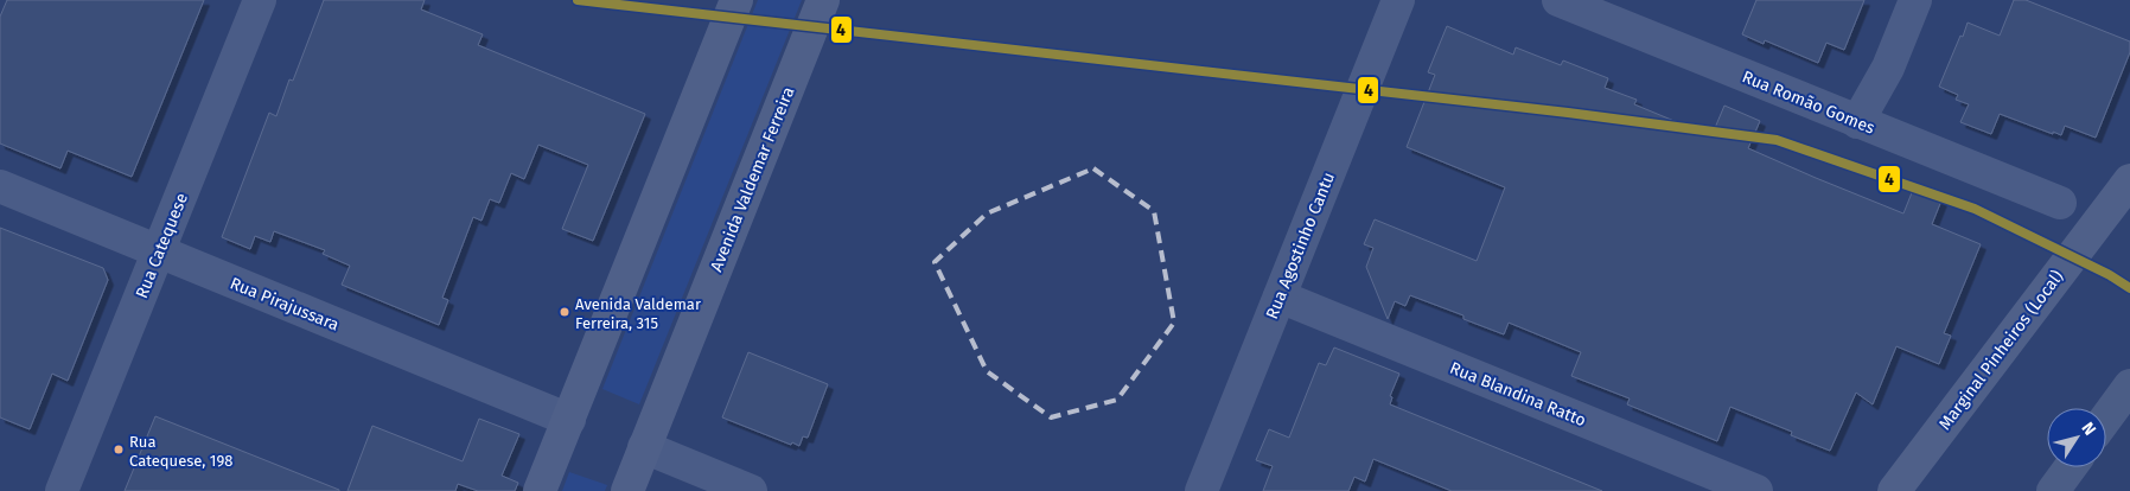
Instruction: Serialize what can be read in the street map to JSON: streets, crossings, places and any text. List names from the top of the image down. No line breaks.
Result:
{"streets":{"main road":["Avenida Valdemar Ferreira","Marginal Pinheiros (Local)"],"street":["Rua Romão Gomes","Rua Catequese","Rua Agostinho Cantu","Rua Pirajussara","Rua Blandina Ratto"]},"crossings":[["Rua Catequese","Rua Pirajussara"],["Rua Agostinho Cantu","Rua Blandina Ratto"]],"places":["Avenida Valdemar Ferreira, 315","Rua Catequese, 198"],"lines":["transit line 4"],"north":"top right"}
